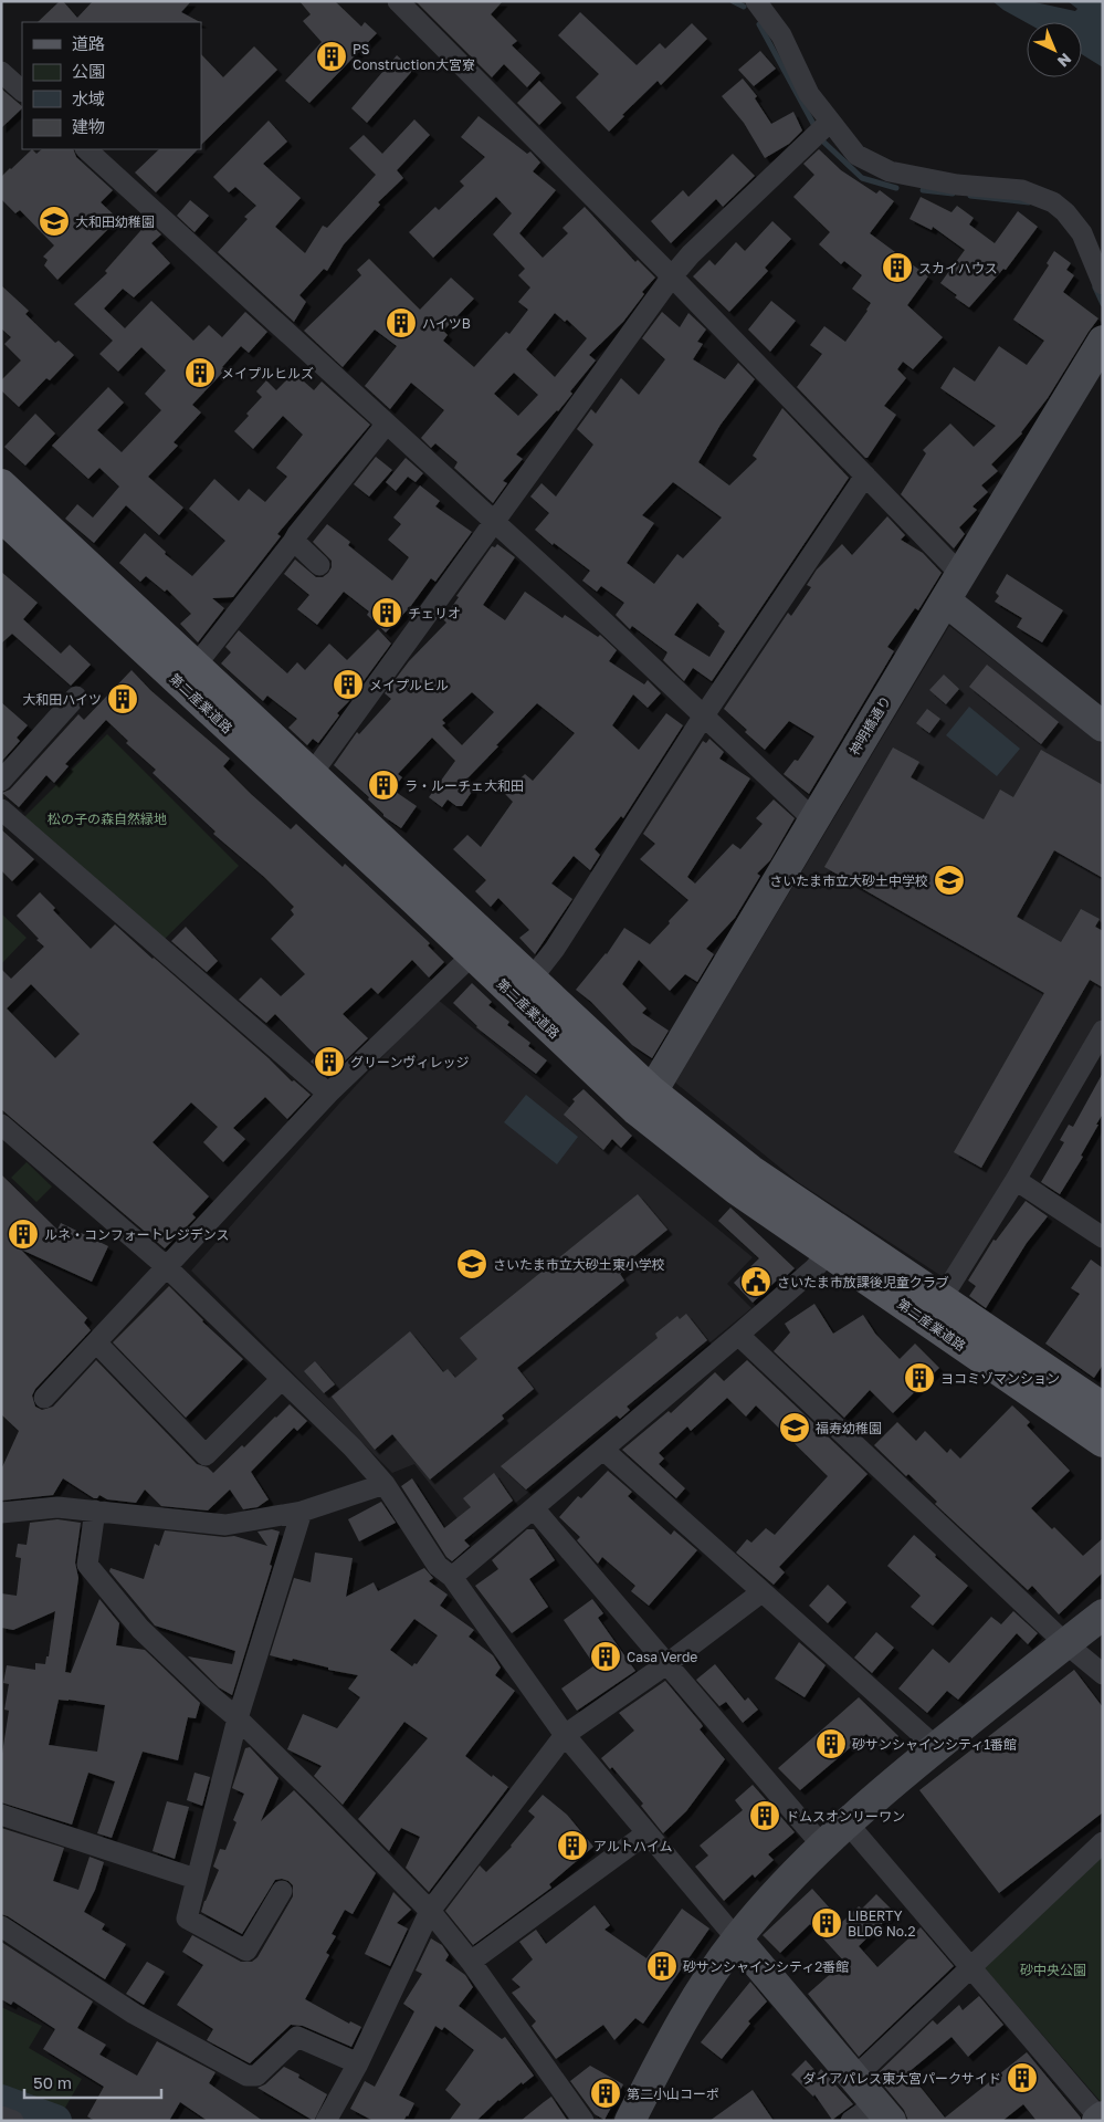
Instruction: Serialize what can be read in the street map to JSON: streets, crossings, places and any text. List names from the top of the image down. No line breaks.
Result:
{"streets":{"main road":["第二産業道路"],"street":["神明橋通り"]},"crossings":[["第二産業道路","神明橋通り"]],"parks":["松の子の森自然緑地","砂中央公園"],"places":{"building":["PS Construction大宮寮","スカイハウス","ハイツB","メイプルヒルズ","チェリオ","メイプルヒル","大和田ハイツ","ラ・ルーチェ大和田","グリーンヴィレッジ","ルネ・コンフォートレジデンス","ヨコミゾマンション","Casa Verde","砂サンシャインシティ1番館","ドムスオンリーワン","アルトハイム","LIBERTY BLDG No.2","砂サンシャインシティ2番館","ダイアパレス東大宮パークサイド","第二小山コーポ"],"school or university":["大和田幼稚園","さいたま市立大砂土中学校","さいたま市立大砂土東小学校","福寿幼稚園"],"public building":["さいたま市放課後児童クラブ"]},"legend":["道路","公園","水域","建物"],"scale_bar":"50 m","north":"bottom right"}
